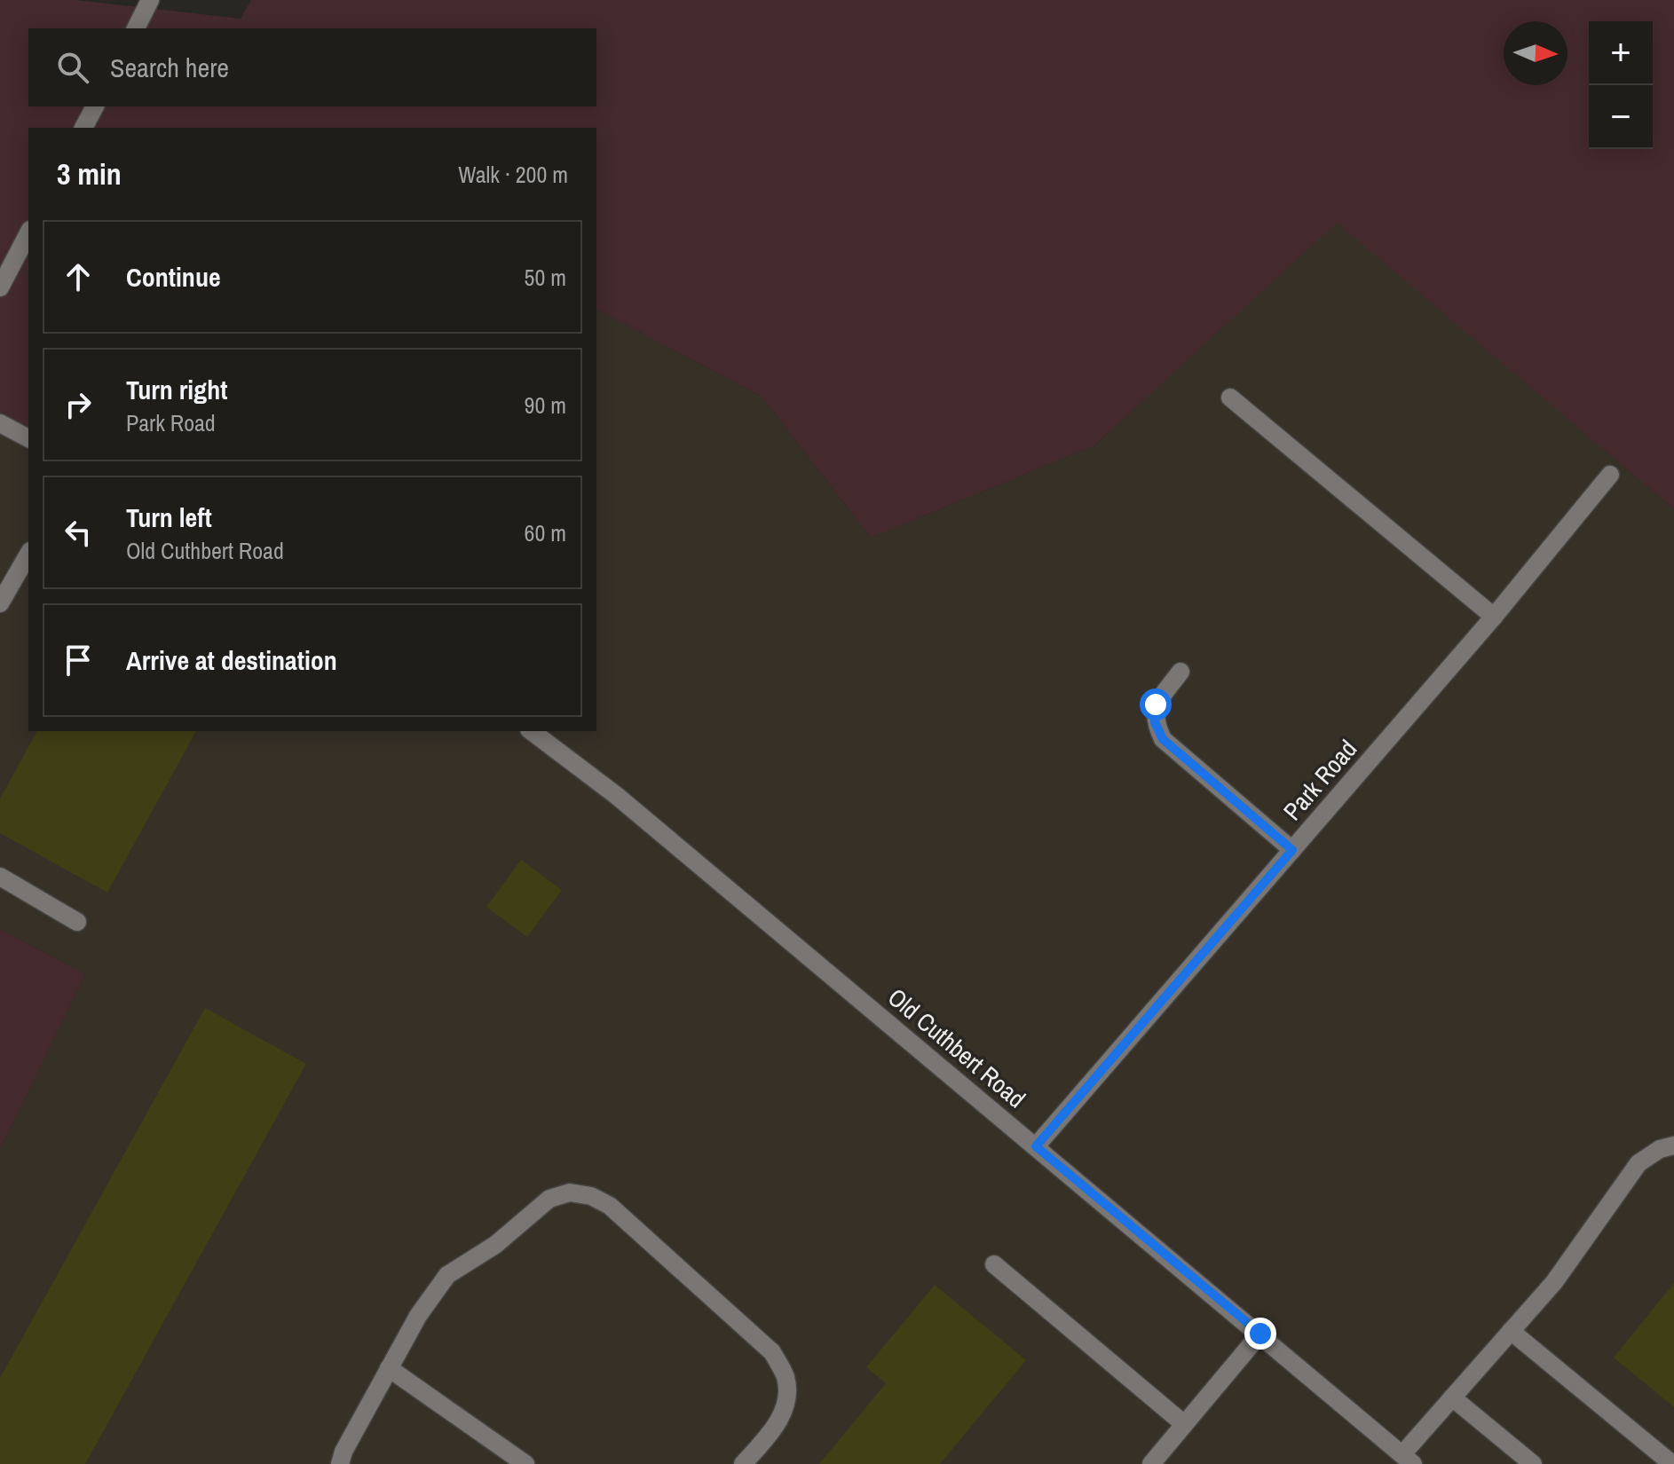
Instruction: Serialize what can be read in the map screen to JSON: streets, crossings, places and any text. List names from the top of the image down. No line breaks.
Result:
{"streets":{"street":["Park Road","Old Cuthbert Road"]},"crossings":[["Park Road","Old Cuthbert Road"]],"north":"right","page":{"map_buttons":["+","−"],"search":"Search here","heading":["3 min","Walk · 200 m"],"list":[["Continue","50 m"],["Turn right","Park Road","90 m"],["Turn left","Old Cuthbert Road","60 m"],"Arrive at destination"]}}
